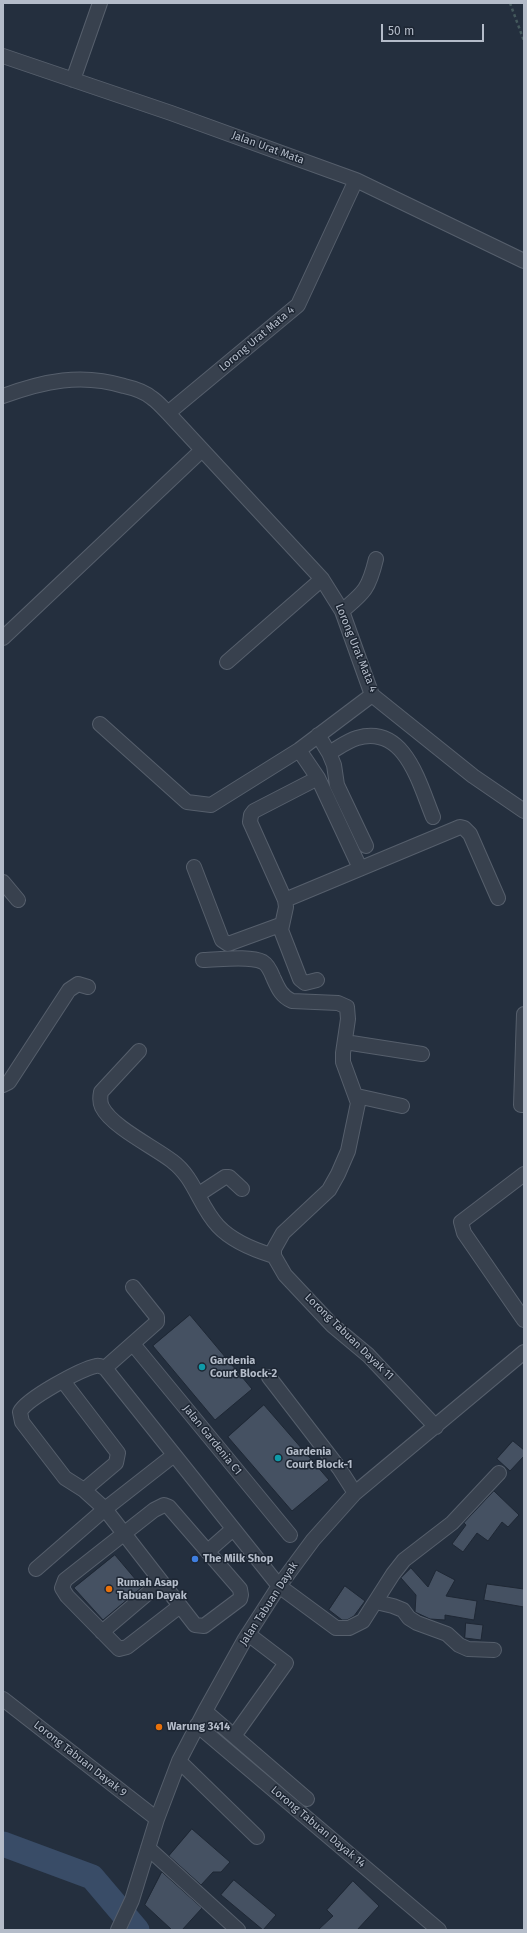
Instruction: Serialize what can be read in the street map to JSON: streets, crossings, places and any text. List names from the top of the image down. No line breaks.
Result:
{"streets":{"street":["Jalan Urat Mata","Lorong Urat Mata 4","Lorong Tabuan Dayak 11","Jalan Gardenia C1","Jalan Tabuan Dayak","Lorong Tabuan Dayak 9","Lorong Tabuan Dayak 14"]},"crossings":[["Jalan Urat Mata","Lorong Urat Mata 4"],["Lorong Tabuan Dayak 11","Jalan Tabuan Dayak"],["Jalan Tabuan Dayak","Lorong Tabuan Dayak 9"],["Jalan Tabuan Dayak","Lorong Tabuan Dayak 14"]],"places":["Gardenia Court Block-2","Gardenia Court Block-1","The Milk Shop","Rumah Asap Tabuan Dayak","Warung 3414"],"scale_bar":"50 m"}
